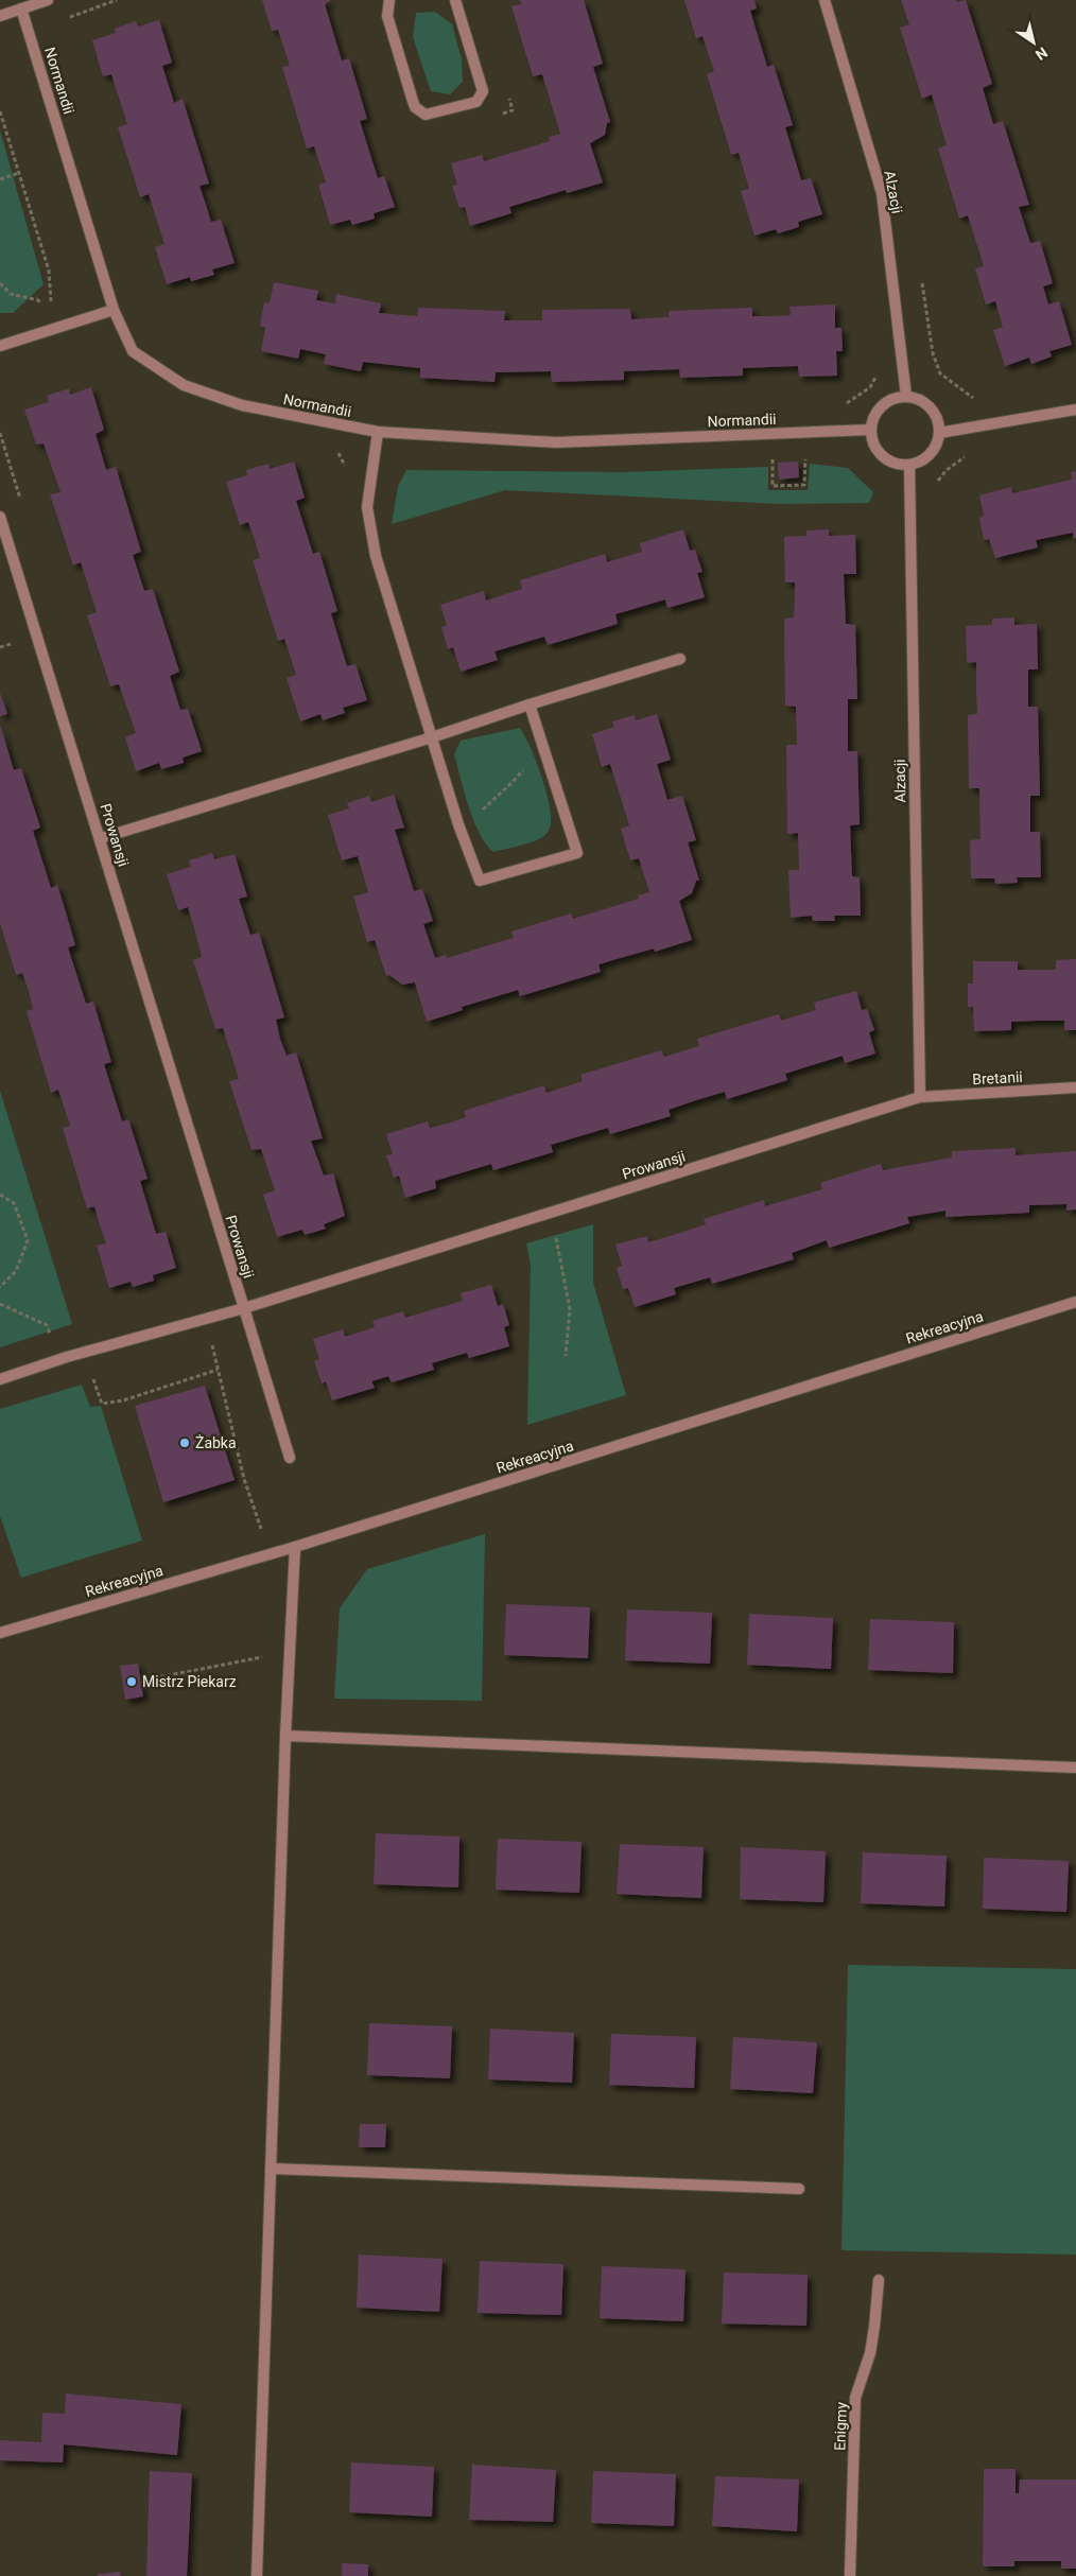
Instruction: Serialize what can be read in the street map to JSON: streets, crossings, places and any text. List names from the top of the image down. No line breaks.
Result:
{"streets":{"street":["Normandii","Alzacji","Prowansji","Bretanii","Rekreacyjna","Enigmy"]},"crossings":[["Normandii","Alzacji"],["Alzacji","Prowansji"],["Alzacji","Bretanii"],["Prowansji","Bretanii"]],"places":["Żabka","Mistrz Piekarz"],"north":"bottom right"}
